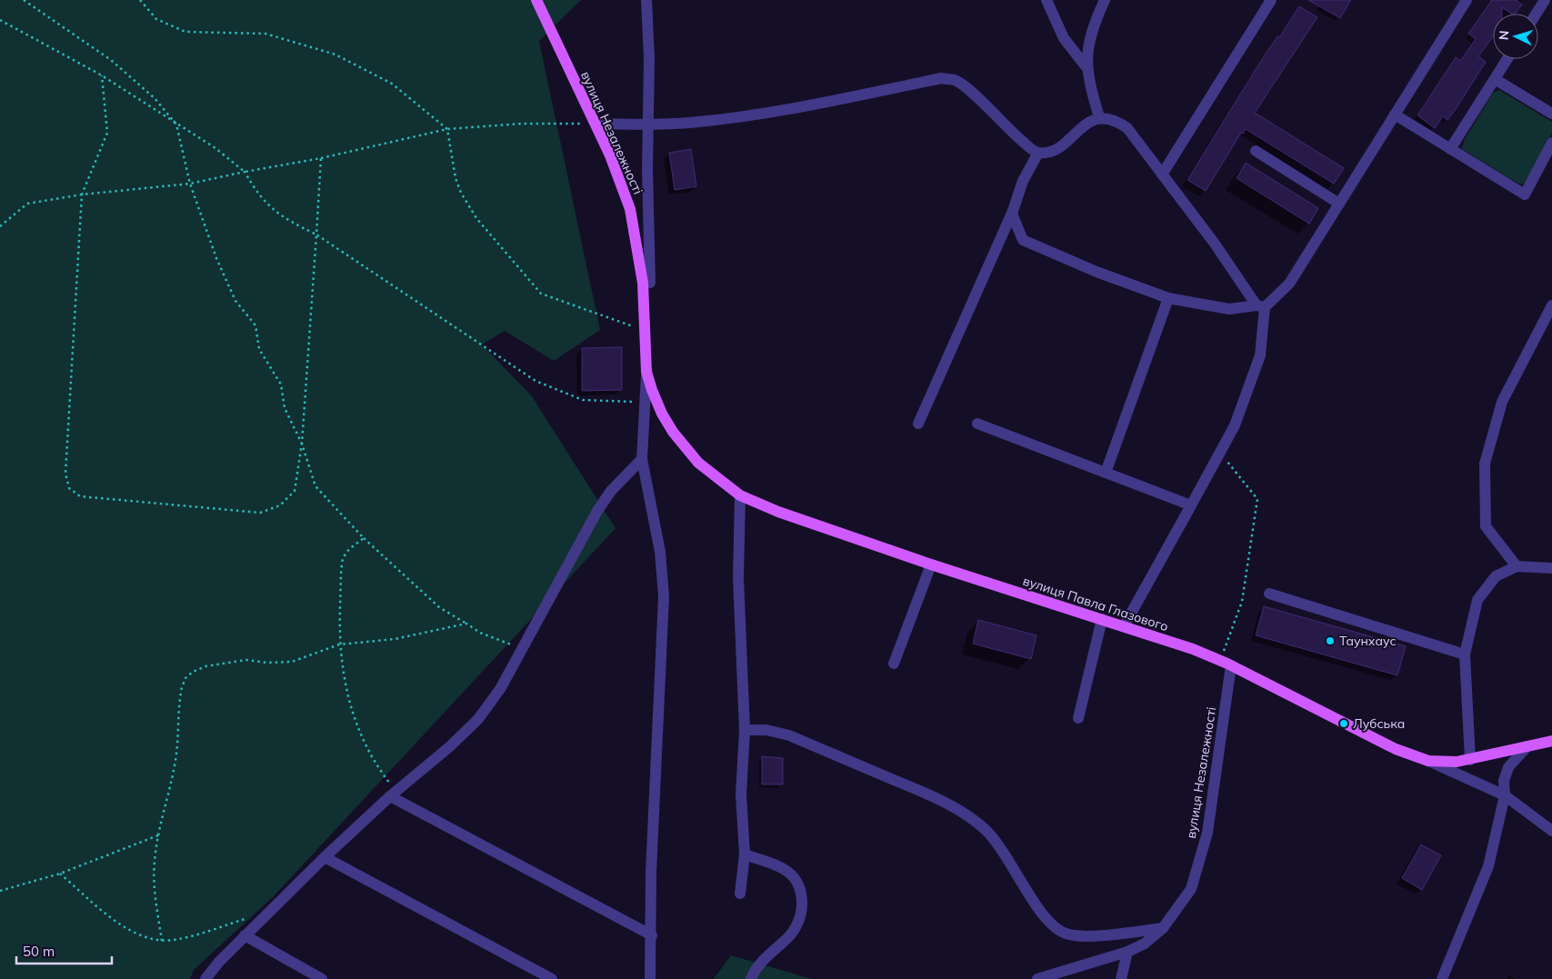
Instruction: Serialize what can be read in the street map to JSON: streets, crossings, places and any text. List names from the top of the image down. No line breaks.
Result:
{"streets":{"main road":["вулиця Незалежності","вулиця Павла Глазового"]},"crossings":[["вулиця Незалежності","вулиця Павла Глазового"]],"places":["Таунхаус","Лубська"],"scale_bar":"50 m","north":"left"}
